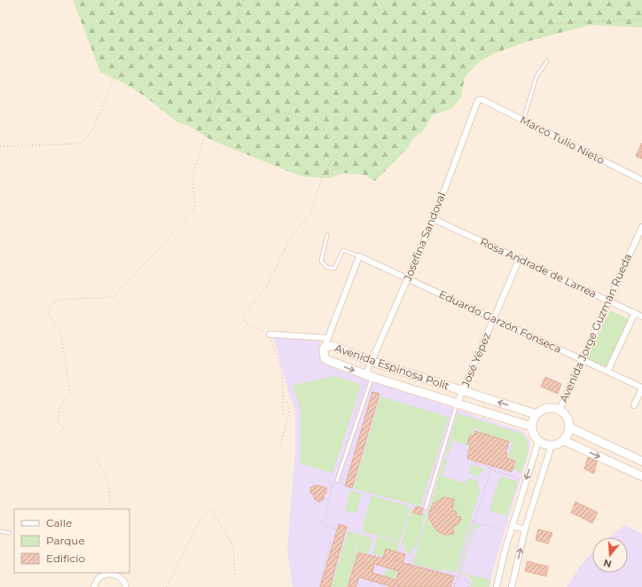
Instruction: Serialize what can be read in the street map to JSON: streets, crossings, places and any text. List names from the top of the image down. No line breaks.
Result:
{"streets":{"street":["Marco Tulio Nieto","Josefina Sandoval","Rosa Andrade de Larrea","Eduardo Garzón Fonseca","Avenida Jorge Guzmán Rueda","José Yépez","Avenida Espinosa Polit"]},"crossings":[["Marco Tulio Nieto","Josefina Sandoval"],["Josefina Sandoval","Rosa Andrade de Larrea"],["Josefina Sandoval","Eduardo Garzón Fonseca"],["Josefina Sandoval","Avenida Espinosa Polit"],["Rosa Andrade de Larrea","Avenida Jorge Guzmán Rueda"],["Rosa Andrade de Larrea","José Yépez"],["Eduardo Garzón Fonseca","Avenida Jorge Guzmán Rueda"],["Eduardo Garzón Fonseca","José Yépez"],["Avenida Jorge Guzmán Rueda","Avenida Espinosa Polit"],["José Yépez","Avenida Espinosa Polit"]],"legend":["Calle","Parque","Edificio"],"north":"bottom"}
